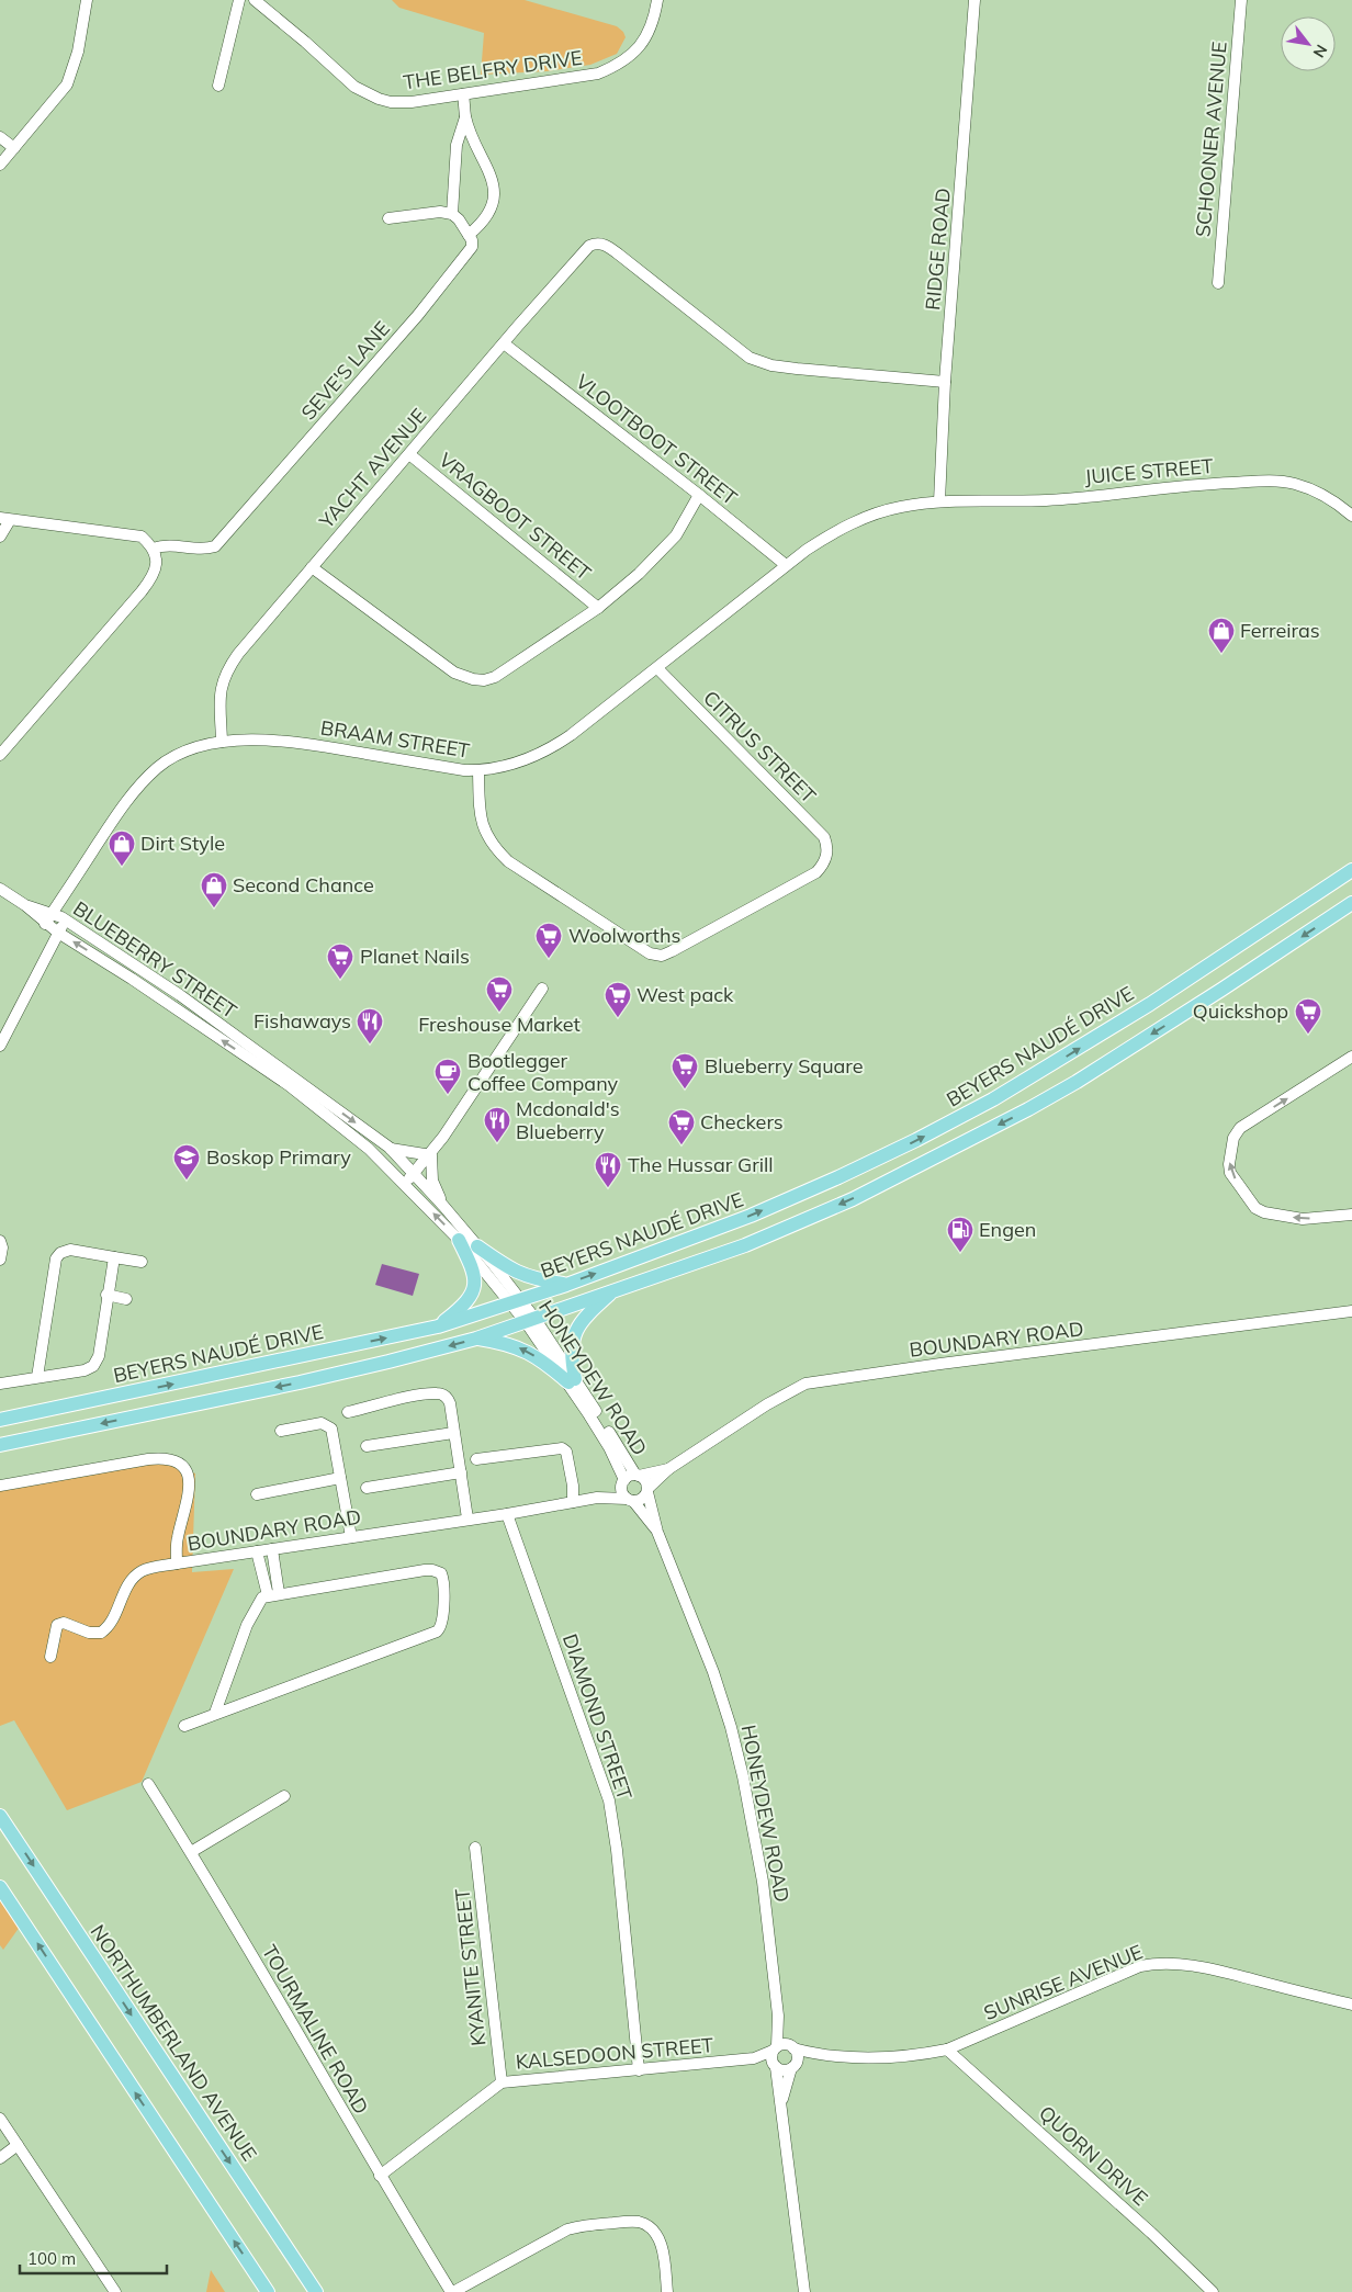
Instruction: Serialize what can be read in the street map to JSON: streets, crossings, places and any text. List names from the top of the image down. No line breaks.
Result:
{"streets":{"main road":["BEYERS NAUDÉ DRIVE","NORTHUMBERLAND AVENUE"],"street":["THE BELFRY DRIVE","SCHOONER AVENUE","RIDGE ROAD","SEVE'S LANE","VLOOTBOOT STREET","YACHT AVENUE","JUICE STREET","VRAGBOOT STREET","BRAAM STREET","CITRUS STREET","BLUEBERRY STREET","BOUNDARY ROAD","HONEYDEW ROAD","DIAMOND STREET","KYANITE STREET","SUNRISE AVENUE","TOURMALINE ROAD","KALSEDOON STREET","QUORN DRIVE"]},"crossings":[["RIDGE ROAD","YACHT AVENUE"],["RIDGE ROAD","JUICE STREET"],["RIDGE ROAD","BRAAM STREET"],["VLOOTBOOT STREET","YACHT AVENUE"],["VLOOTBOOT STREET","BRAAM STREET"],["YACHT AVENUE","VRAGBOOT STREET"],["YACHT AVENUE","BRAAM STREET"],["JUICE STREET","BRAAM STREET"],["BRAAM STREET","CITRUS STREET"],["BRAAM STREET","BLUEBERRY STREET"],["BLUEBERRY STREET","BEYERS NAUDÉ DRIVE"],["BLUEBERRY STREET","HONEYDEW ROAD"],["BEYERS NAUDÉ DRIVE","HONEYDEW ROAD"],["BOUNDARY ROAD","HONEYDEW ROAD"],["BOUNDARY ROAD","DIAMOND STREET"],["HONEYDEW ROAD","SUNRISE AVENUE"],["HONEYDEW ROAD","KALSEDOON STREET"],["DIAMOND STREET","KALSEDOON STREET"],["KYANITE STREET","KALSEDOON STREET"],["SUNRISE AVENUE","KALSEDOON STREET"],["SUNRISE AVENUE","QUORN DRIVE"],["TOURMALINE ROAD","KALSEDOON STREET"]],"places":{"shop":["Ferreiras","Dirt Style","Second Chance"],"supermarket":["Woolworths","Planet Nails","Freshouse Market","West pack","Quickshop","Blueberry Square","Checkers"],"restaurant":["Fishaways","Mcdonald's Blueberry","The Hussar Grill"],"cafe":["Bootlegger Coffee Company"],"school or university":["Boskop Primary"],"fuel station":["Engen"]},"scale_bar":"100 m","north":"bottom right"}
